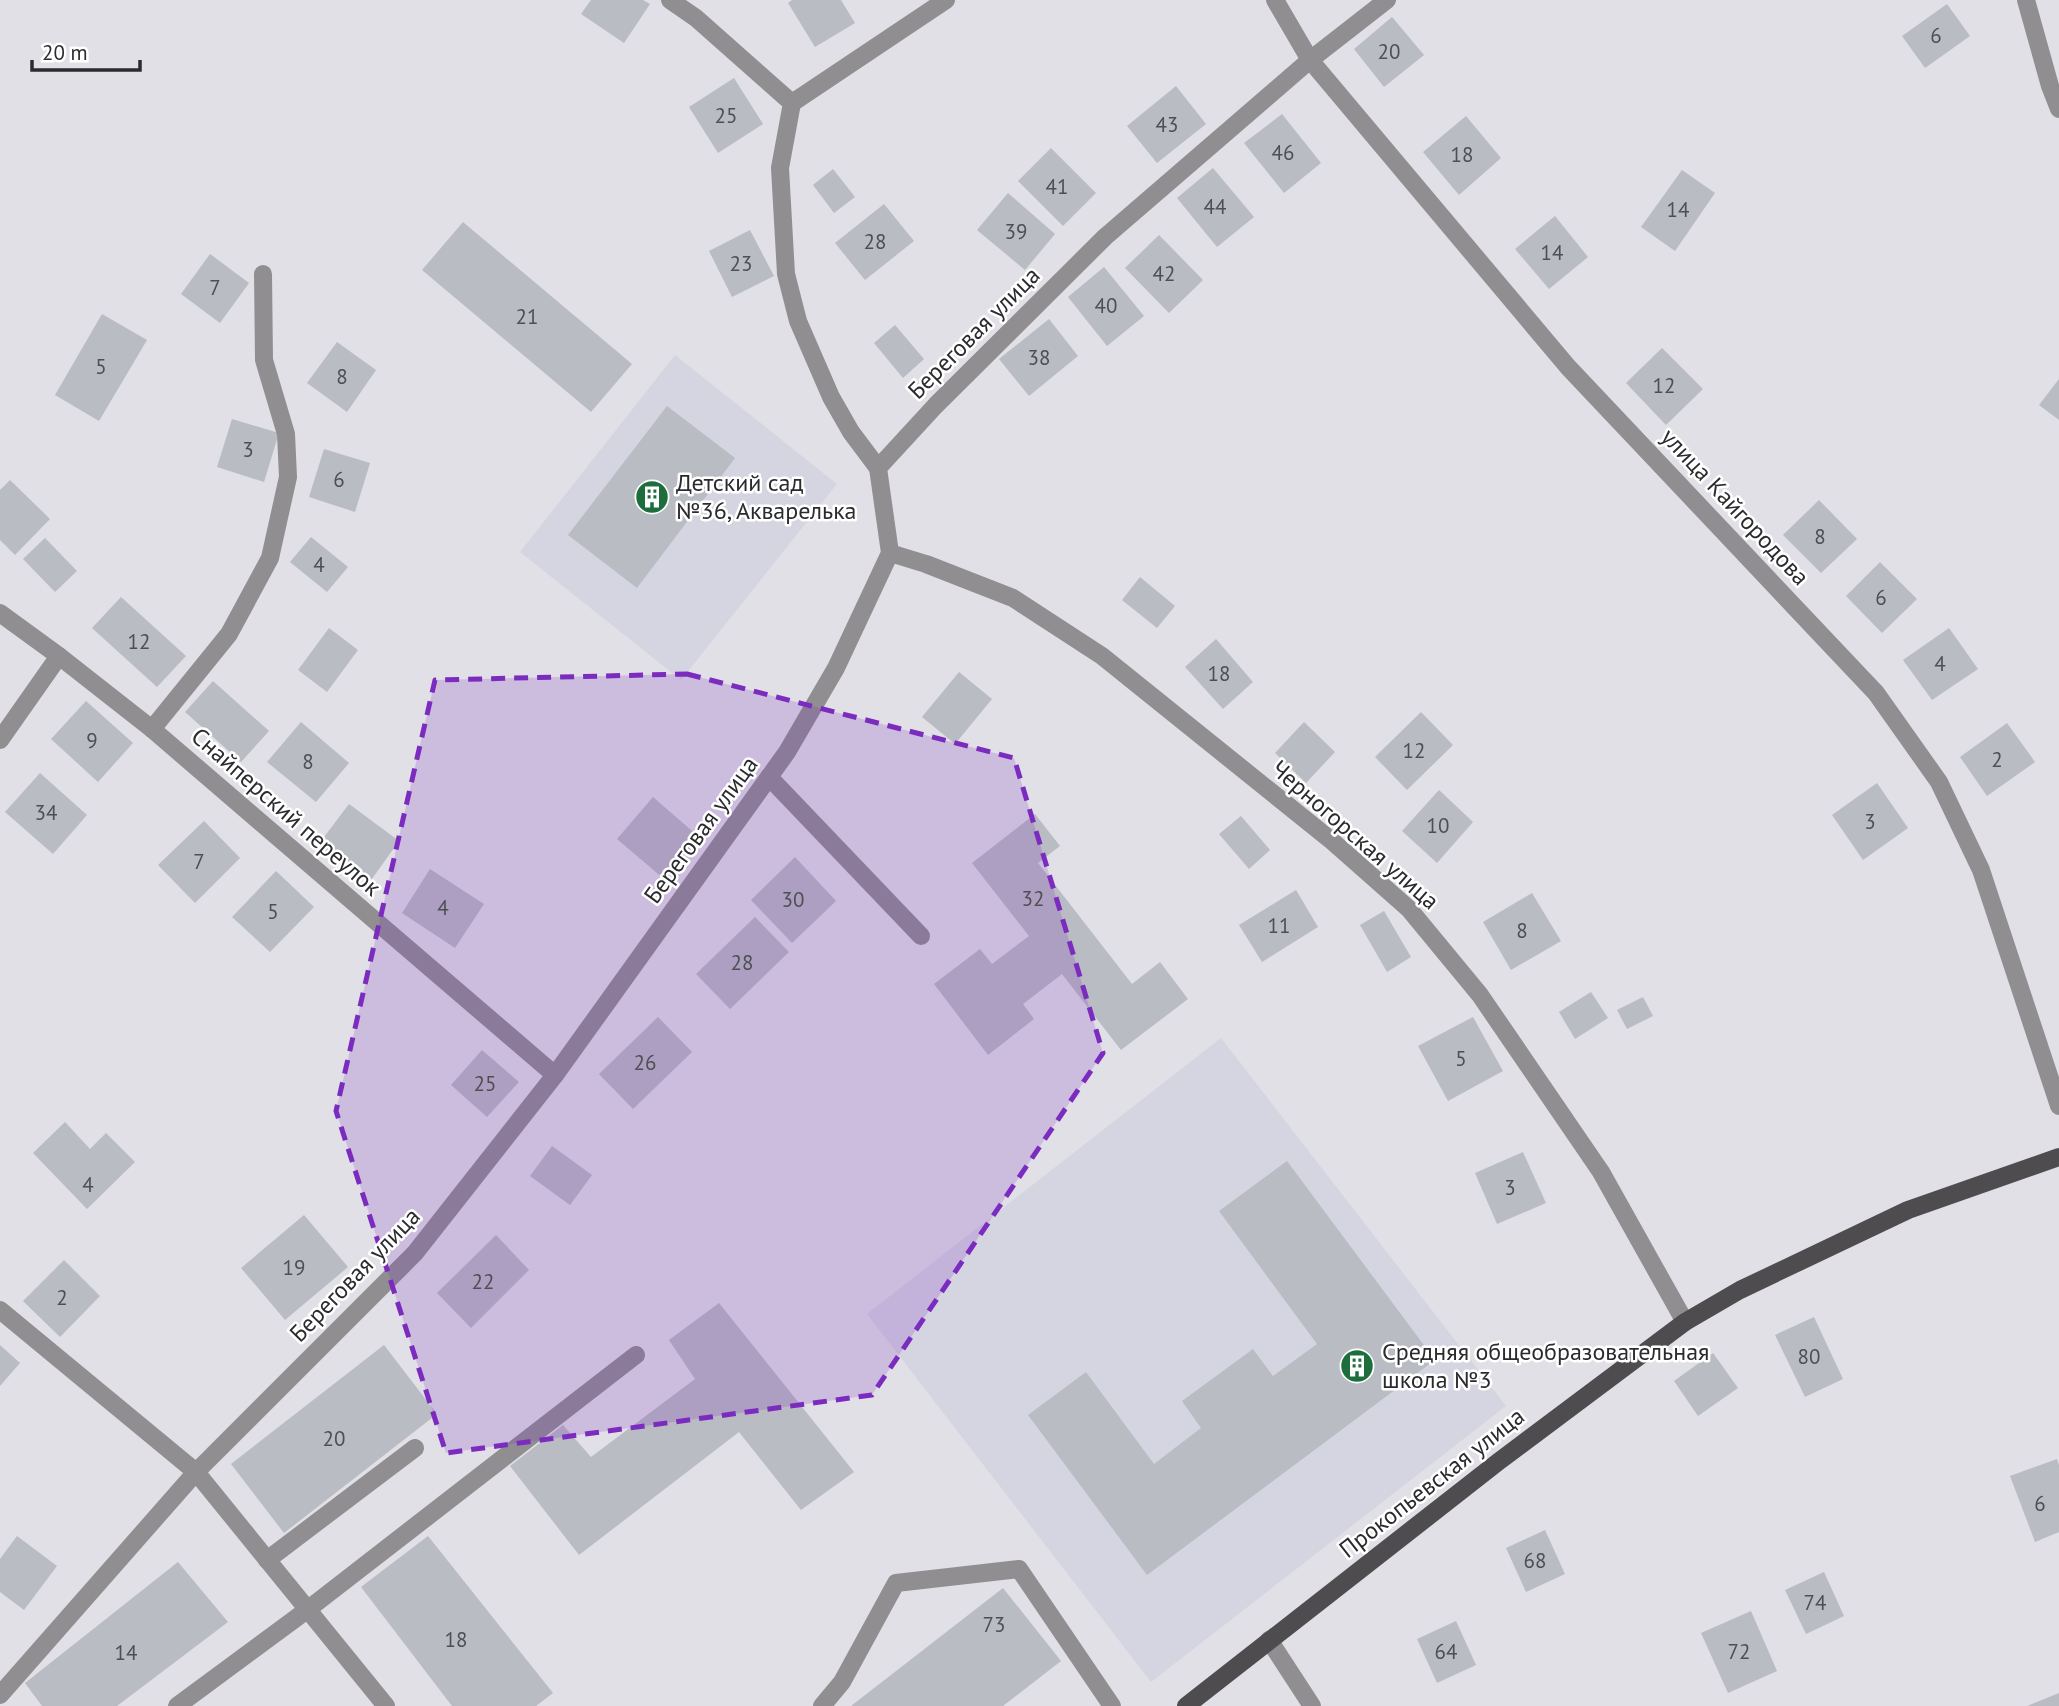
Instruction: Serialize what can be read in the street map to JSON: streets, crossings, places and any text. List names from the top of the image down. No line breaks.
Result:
{"streets":{"main road":["Прокопьевская улица"],"street":["Береговая улица","улица Кайгородова","Снайперский переулок","Черногорская улица"]},"crossings":[["Береговая улица","улица Кайгородова"],["Береговая улица","Снайперский переулок"],["Береговая улица","Черногорская улица"],["Черногорская улица","Прокопьевская улица"]],"places":{"building":["Детский сад №36, Акварелька","Средняя общеобразовательная школа №3"]},"house_numbers":["6","20","25","43","46","18","41","44","14","39","28","14","23","42","7","40","21","38","5","8","12","3","6","8","4","6","12","4","18","9","12","2","8","34","3","10","7","32","30","4","5","11","8","28","5","26","25","4","3","19","22","2","80","20","6","68","74","73","18","64","72","14"],"scale_bar":"20 m"}
